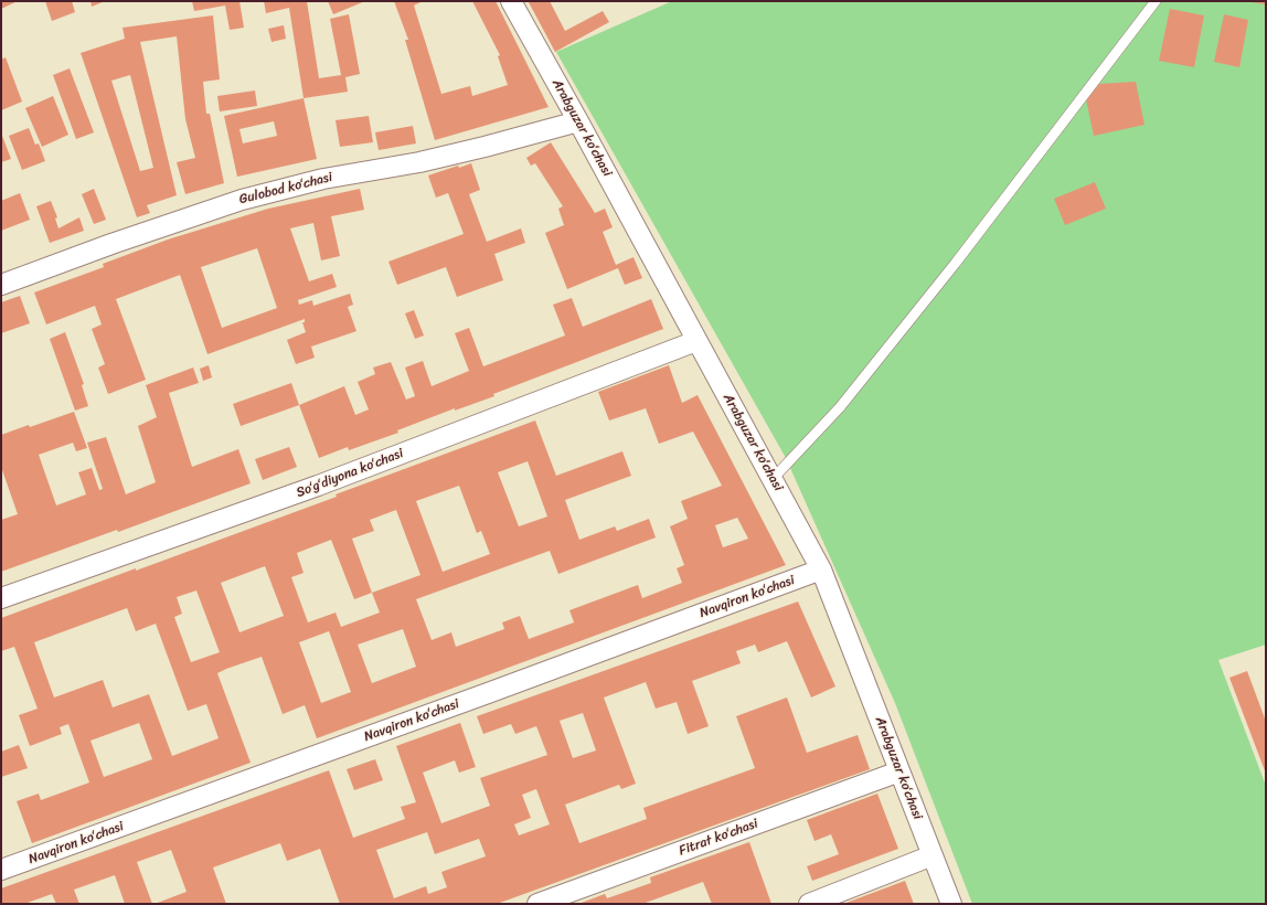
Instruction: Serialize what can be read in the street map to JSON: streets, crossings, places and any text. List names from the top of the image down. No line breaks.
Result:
{"streets":{"street":["Arabguzar koʻchasi","Gulobod koʻchasi","Soʻgʻdiyona koʻchasi","Navqiron koʻchasi","Fitrat koʻchasi"]},"crossings":[["Arabguzar koʻchasi","Gulobod koʻchasi"],["Arabguzar koʻchasi","Soʻgʻdiyona koʻchasi"],["Arabguzar koʻchasi","Navqiron koʻchasi"],["Arabguzar koʻchasi","Fitrat koʻchasi"]]}
